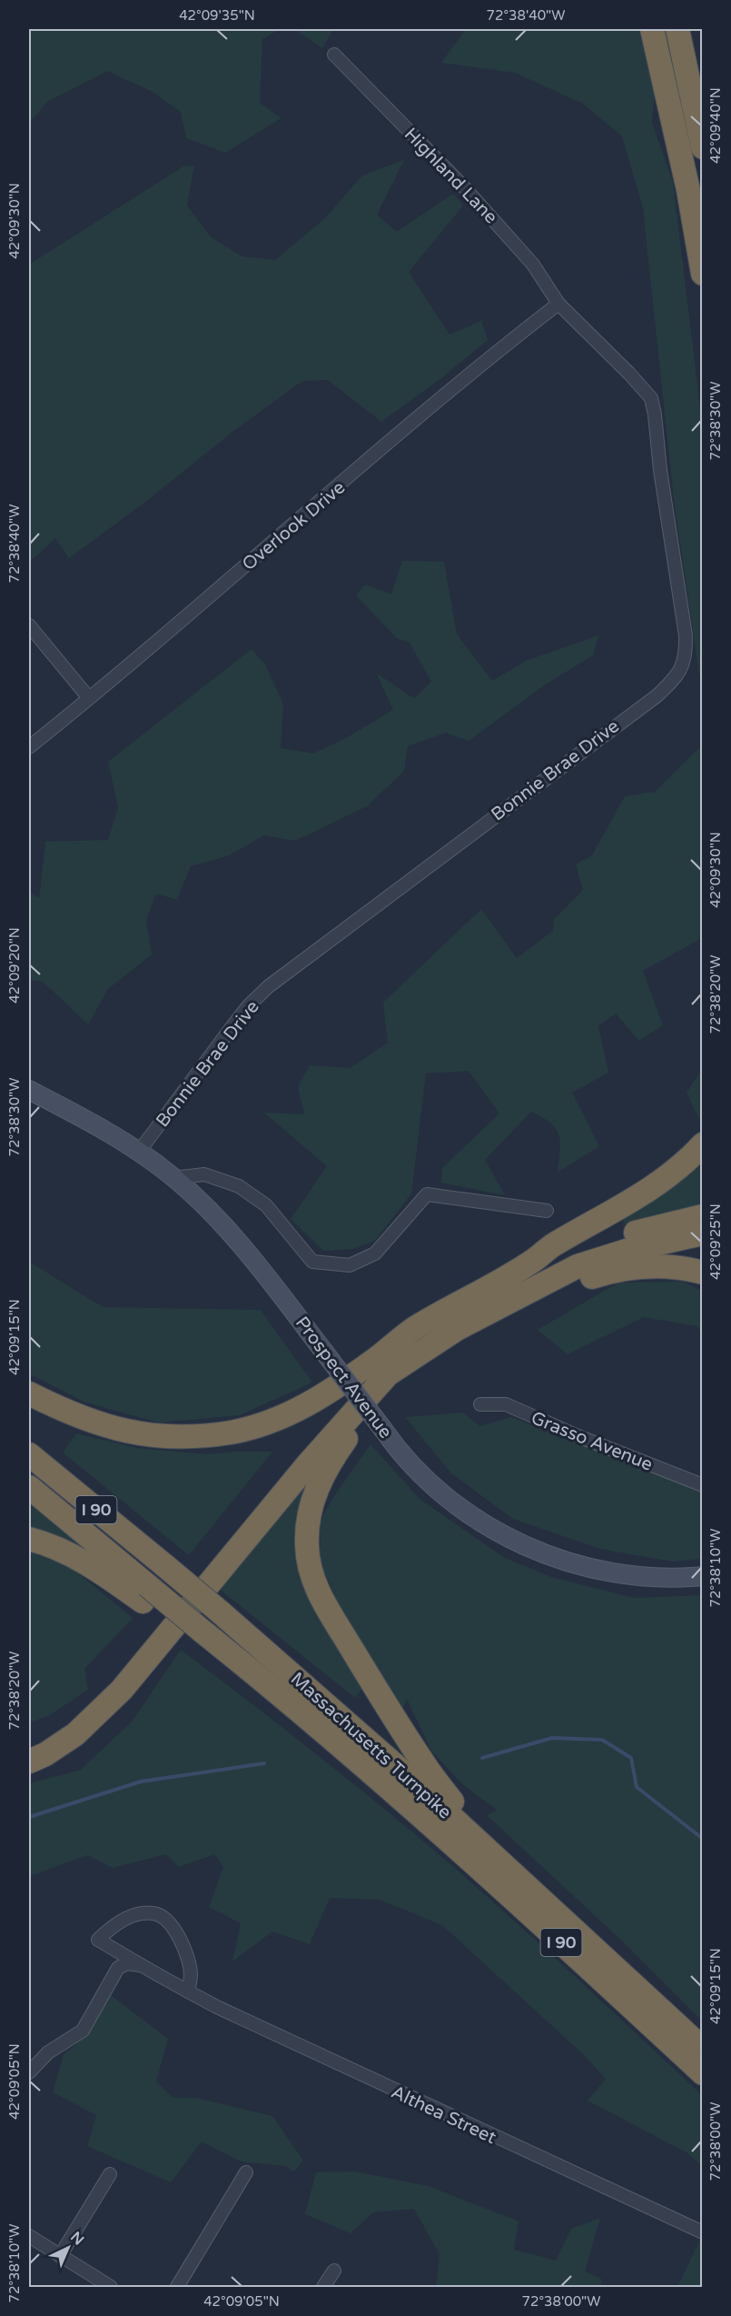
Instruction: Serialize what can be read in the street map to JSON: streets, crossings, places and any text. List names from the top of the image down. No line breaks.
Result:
{"streets":{"highway":["I 90","Massachusetts Turnpike"],"street":["Highland Lane","Overlook Drive","Bonnie Brae Drive","Prospect Avenue","Grasso Avenue","Althea Street"]},"crossings":[["Highland Lane","Overlook Drive"],["Highland Lane","Bonnie Brae Drive"],["Overlook Drive","Bonnie Brae Drive"],["Bonnie Brae Drive","Prospect Avenue"]],"north":"top right","coordinates":["42°09'35\"N","72°38'40\"W","42°09'40\"N","42°09'30\"N","72°38'30\"W","42°09'20\"N","72°38'20\"W","42°09'25\"N","42°09'15\"N","72°38'10\"W","42°09'05\"N","72°38'00\"W"]}
